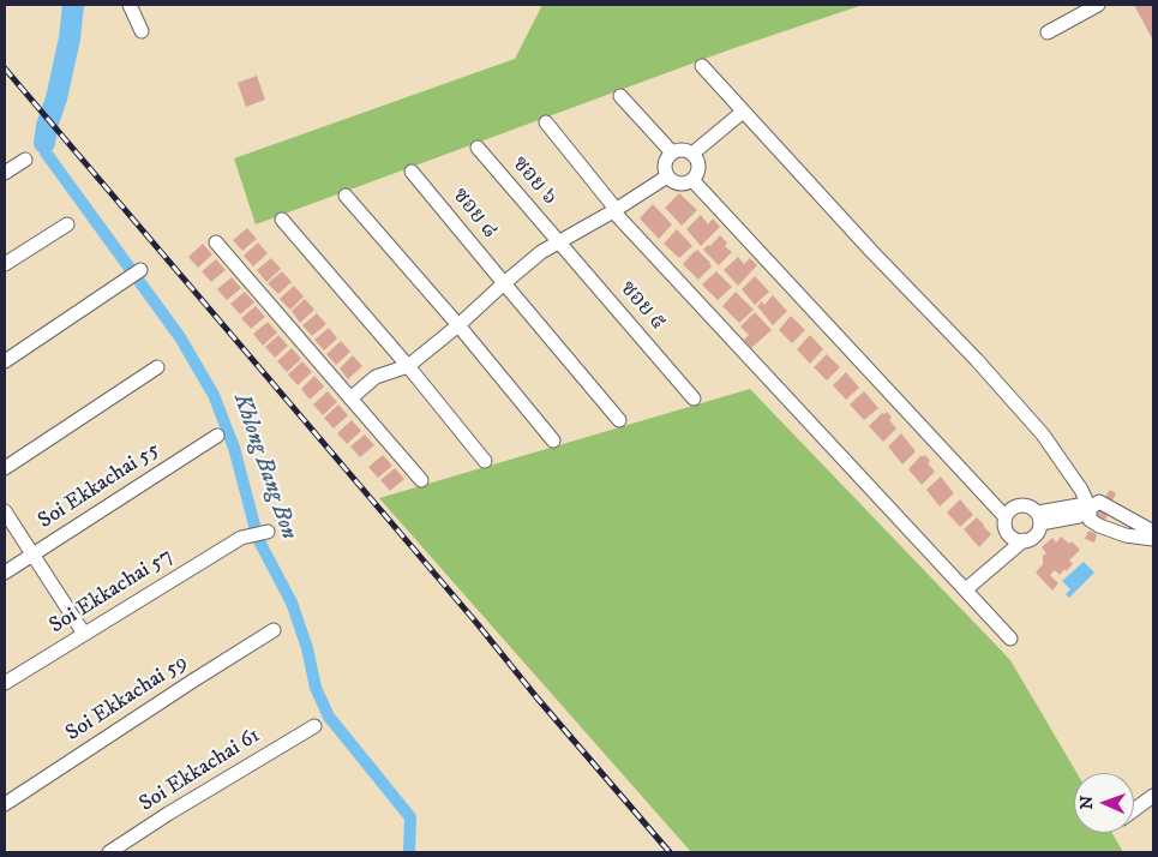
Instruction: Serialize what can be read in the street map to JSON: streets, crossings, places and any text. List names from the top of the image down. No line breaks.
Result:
{"streets":{"street":["ซอย ๖","ซอย ๘","ซอย ๕","Soi Ekkachai 55","Soi Ekkachai 57","Soi Ekkachai 59","Soi Ekkachai 61"]},"crossings":[["ซอย ๖","ซอย ๕"]],"water":["Khlong Bang Bon"],"north":"left"}
